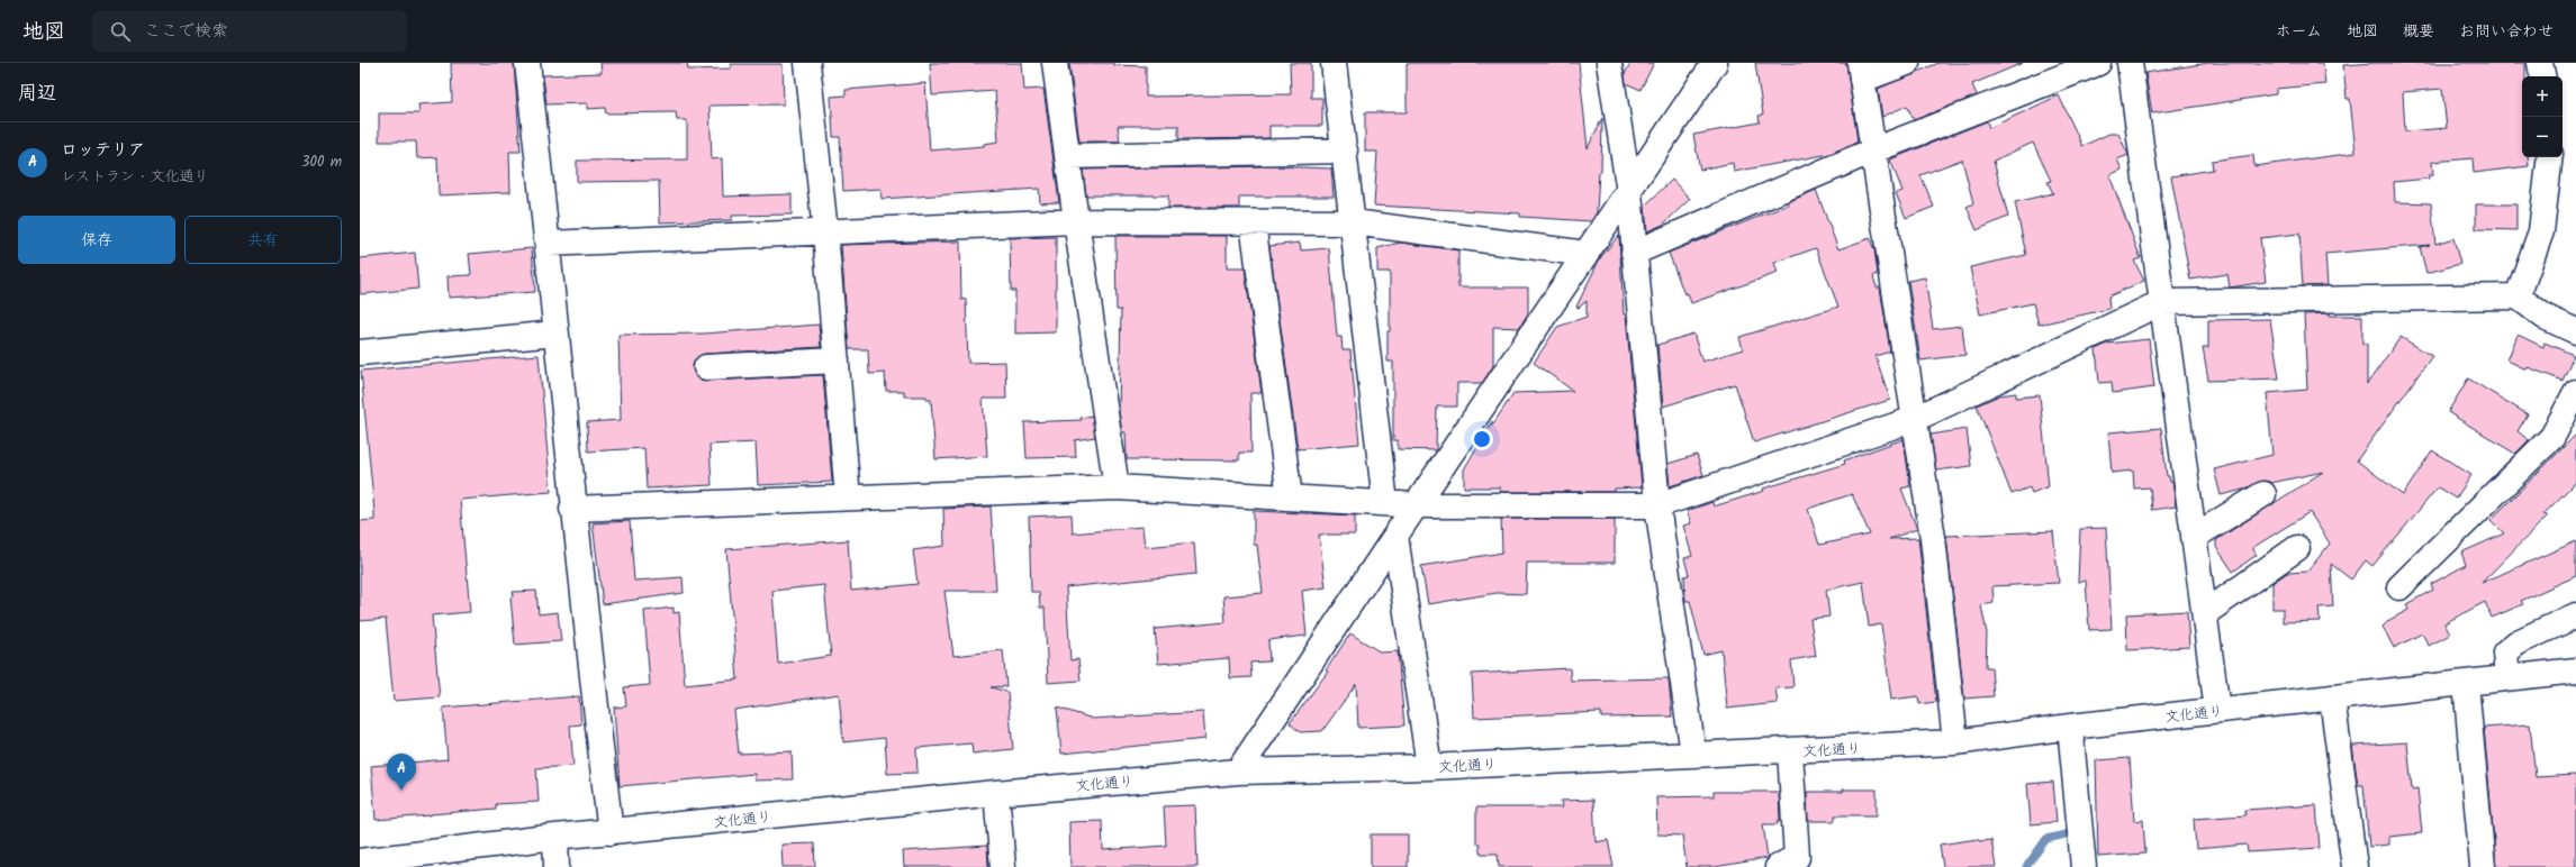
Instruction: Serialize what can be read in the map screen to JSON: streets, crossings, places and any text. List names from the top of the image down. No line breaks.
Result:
{"streets":{"street":["文化通り"]},"page":{"header":"地図","search":"ここで検索","nav":["ホーム","地図","概要","お問い合わせ"],"heading":"周辺","map_buttons":["+","−"],"list":[{"mark":"A","name":"ロッテリア","note":"レストラン · 文化通り","value":"300 m"}],"buttons":["保存","共有"],"pins":"A"}}
